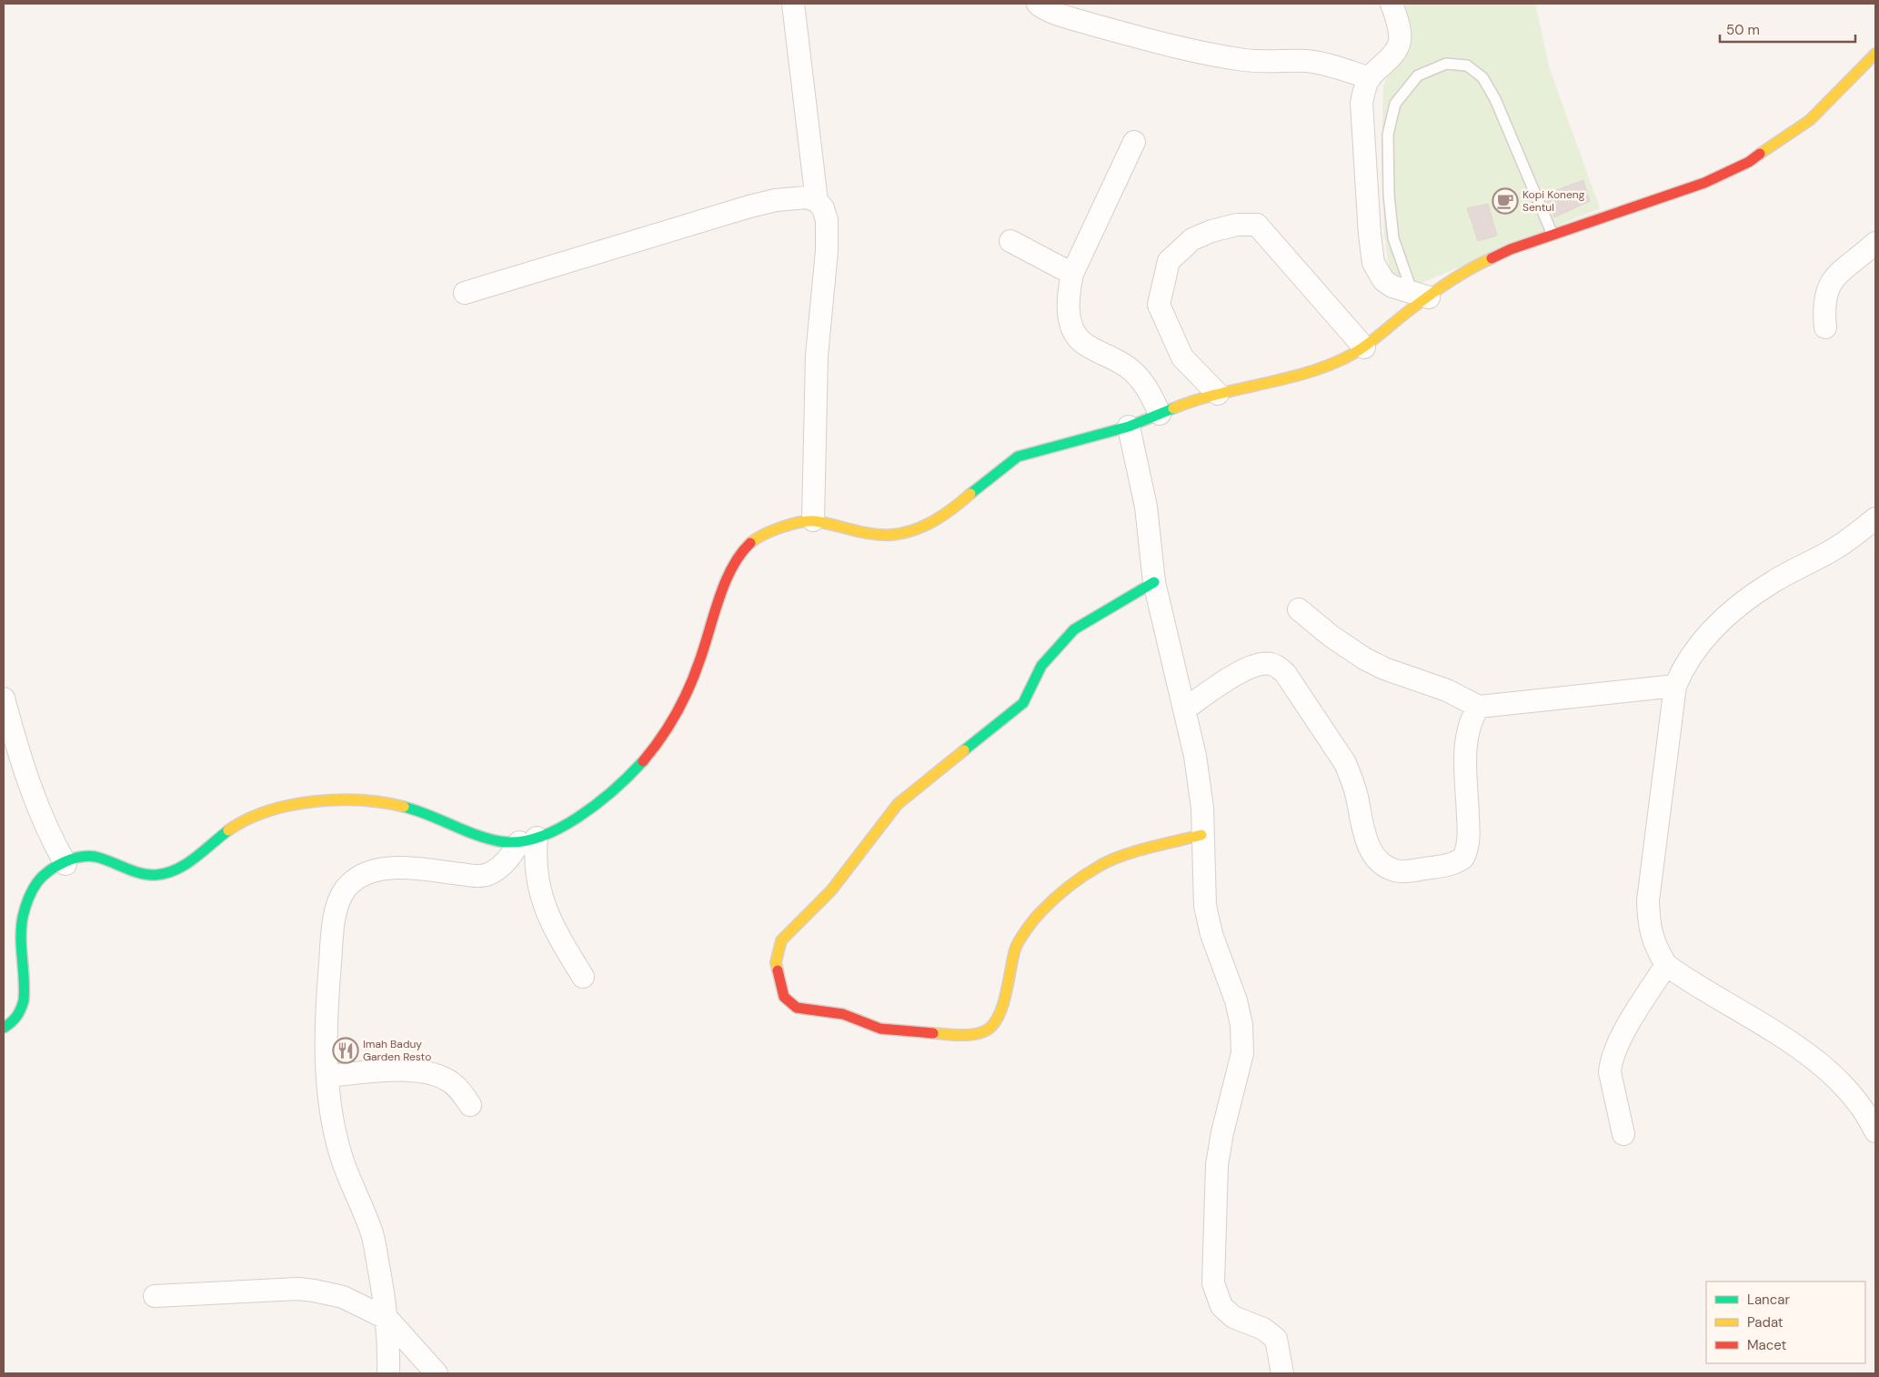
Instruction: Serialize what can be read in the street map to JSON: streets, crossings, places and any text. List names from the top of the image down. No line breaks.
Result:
{"places":{"cafe":["Kopi Koneng Sentul"],"restaurant":["Imah Baduy Garden Resto"]},"legend":["Lancar","Padat","Macet"],"scale_bar":"50 m"}
